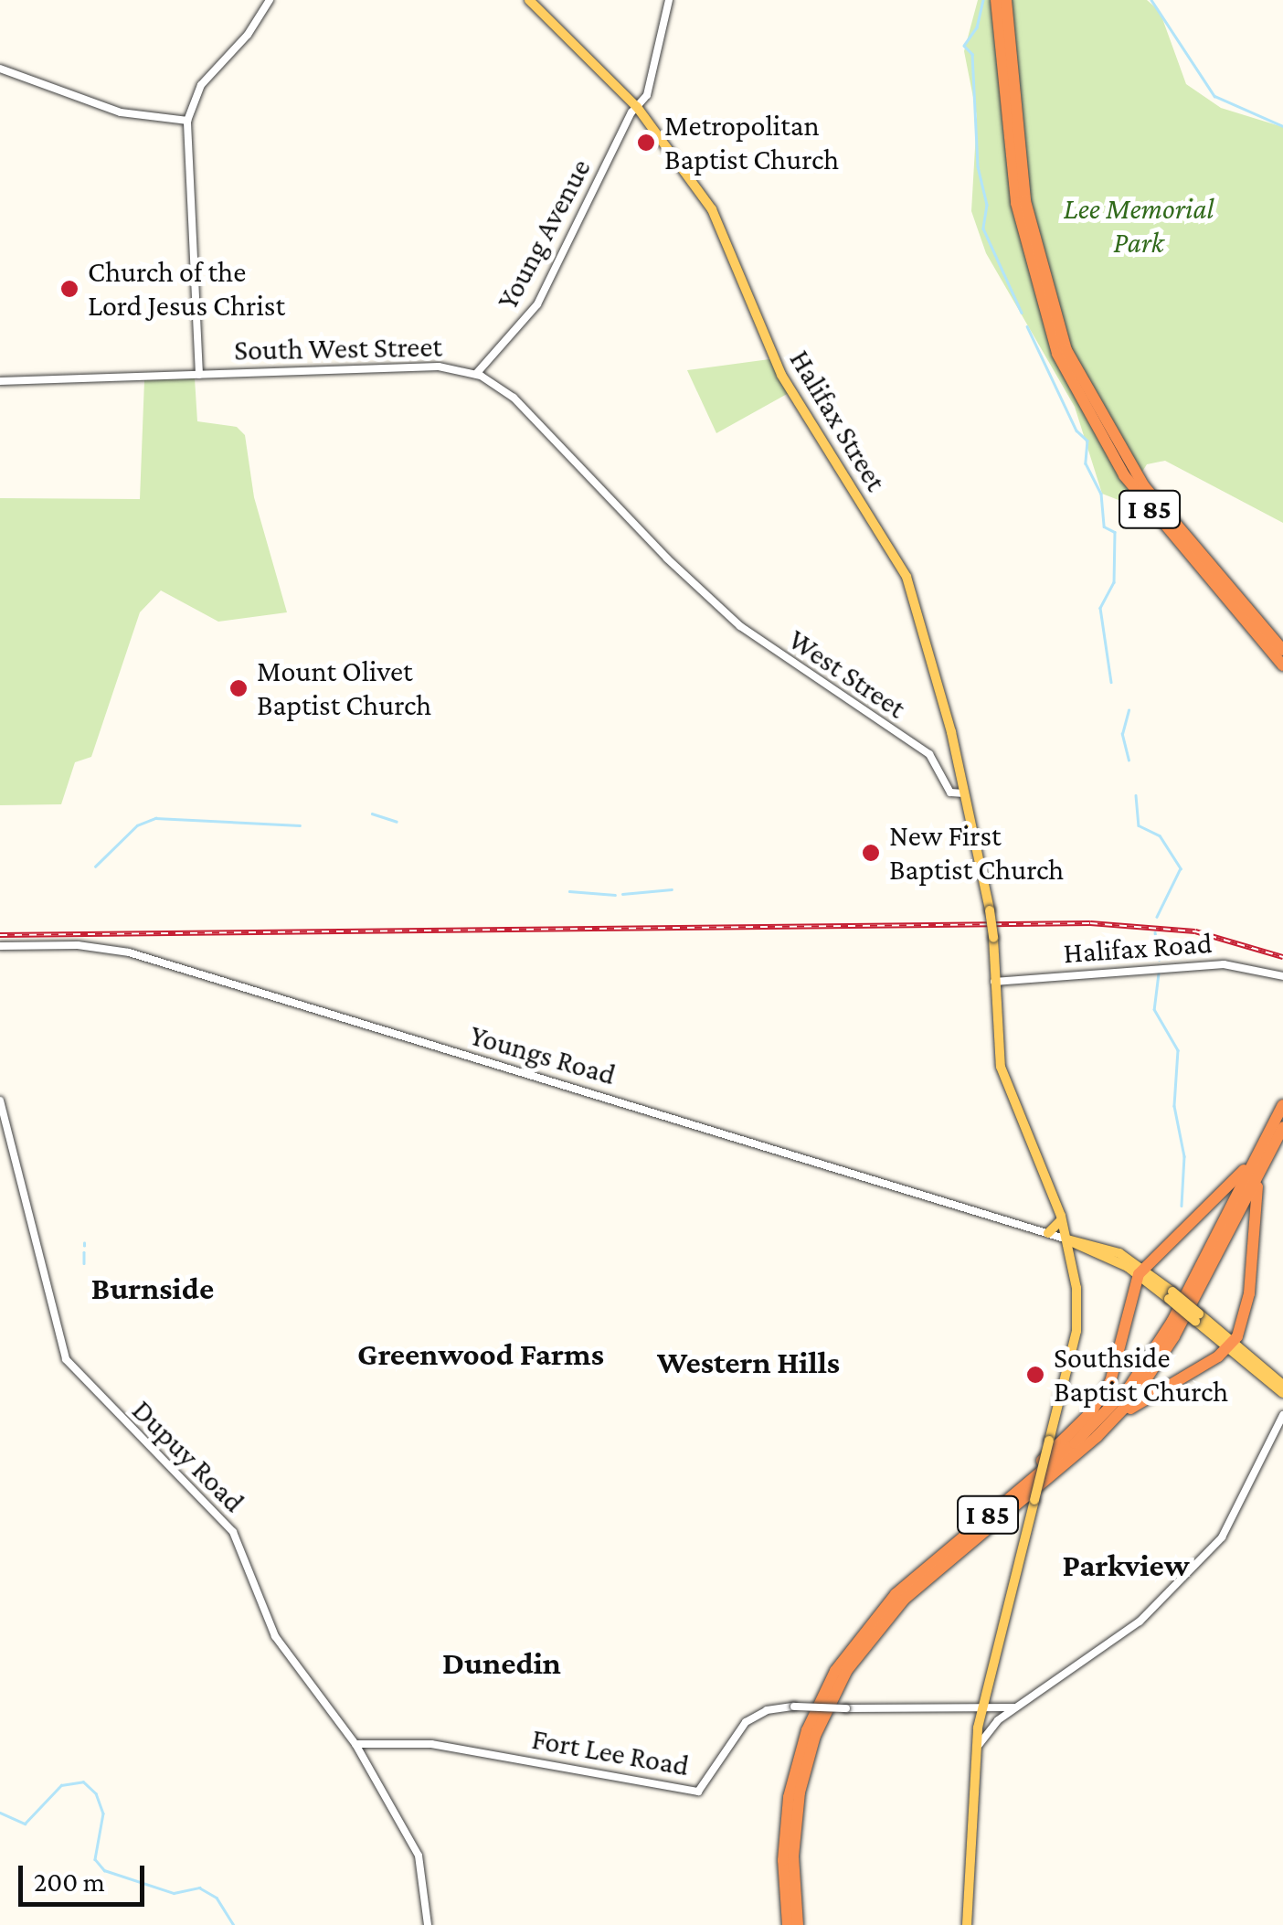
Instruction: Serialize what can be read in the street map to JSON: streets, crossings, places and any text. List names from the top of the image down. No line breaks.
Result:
{"streets":{"highway":["I 85"],"main road":["Halifax Street"],"street":["Young Avenue","South West Street","West Street","Halifax Road","Youngs Road","Dupuy Road","Fort Lee Road"]},"crossings":[["Young Avenue","South West Street"],["Young Avenue","Halifax Street"],["South West Street","West Street"],["Halifax Street","West Street"],["Halifax Street","Halifax Road"],["Halifax Street","Youngs Road"],["Halifax Street","Fort Lee Road"],["Dupuy Road","Fort Lee Road"]],"districts":["Burnside","Greenwood Farms","Western Hills","Parkview","Dunedin"],"parks":["Lee Memorial Park"],"places":["Metropolitan Baptist Church","Church of the Lord Jesus Christ","Mount Olivet Baptist Church","New First Baptist Church","Southside Baptist Church"],"scale_bar":"200 m"}
